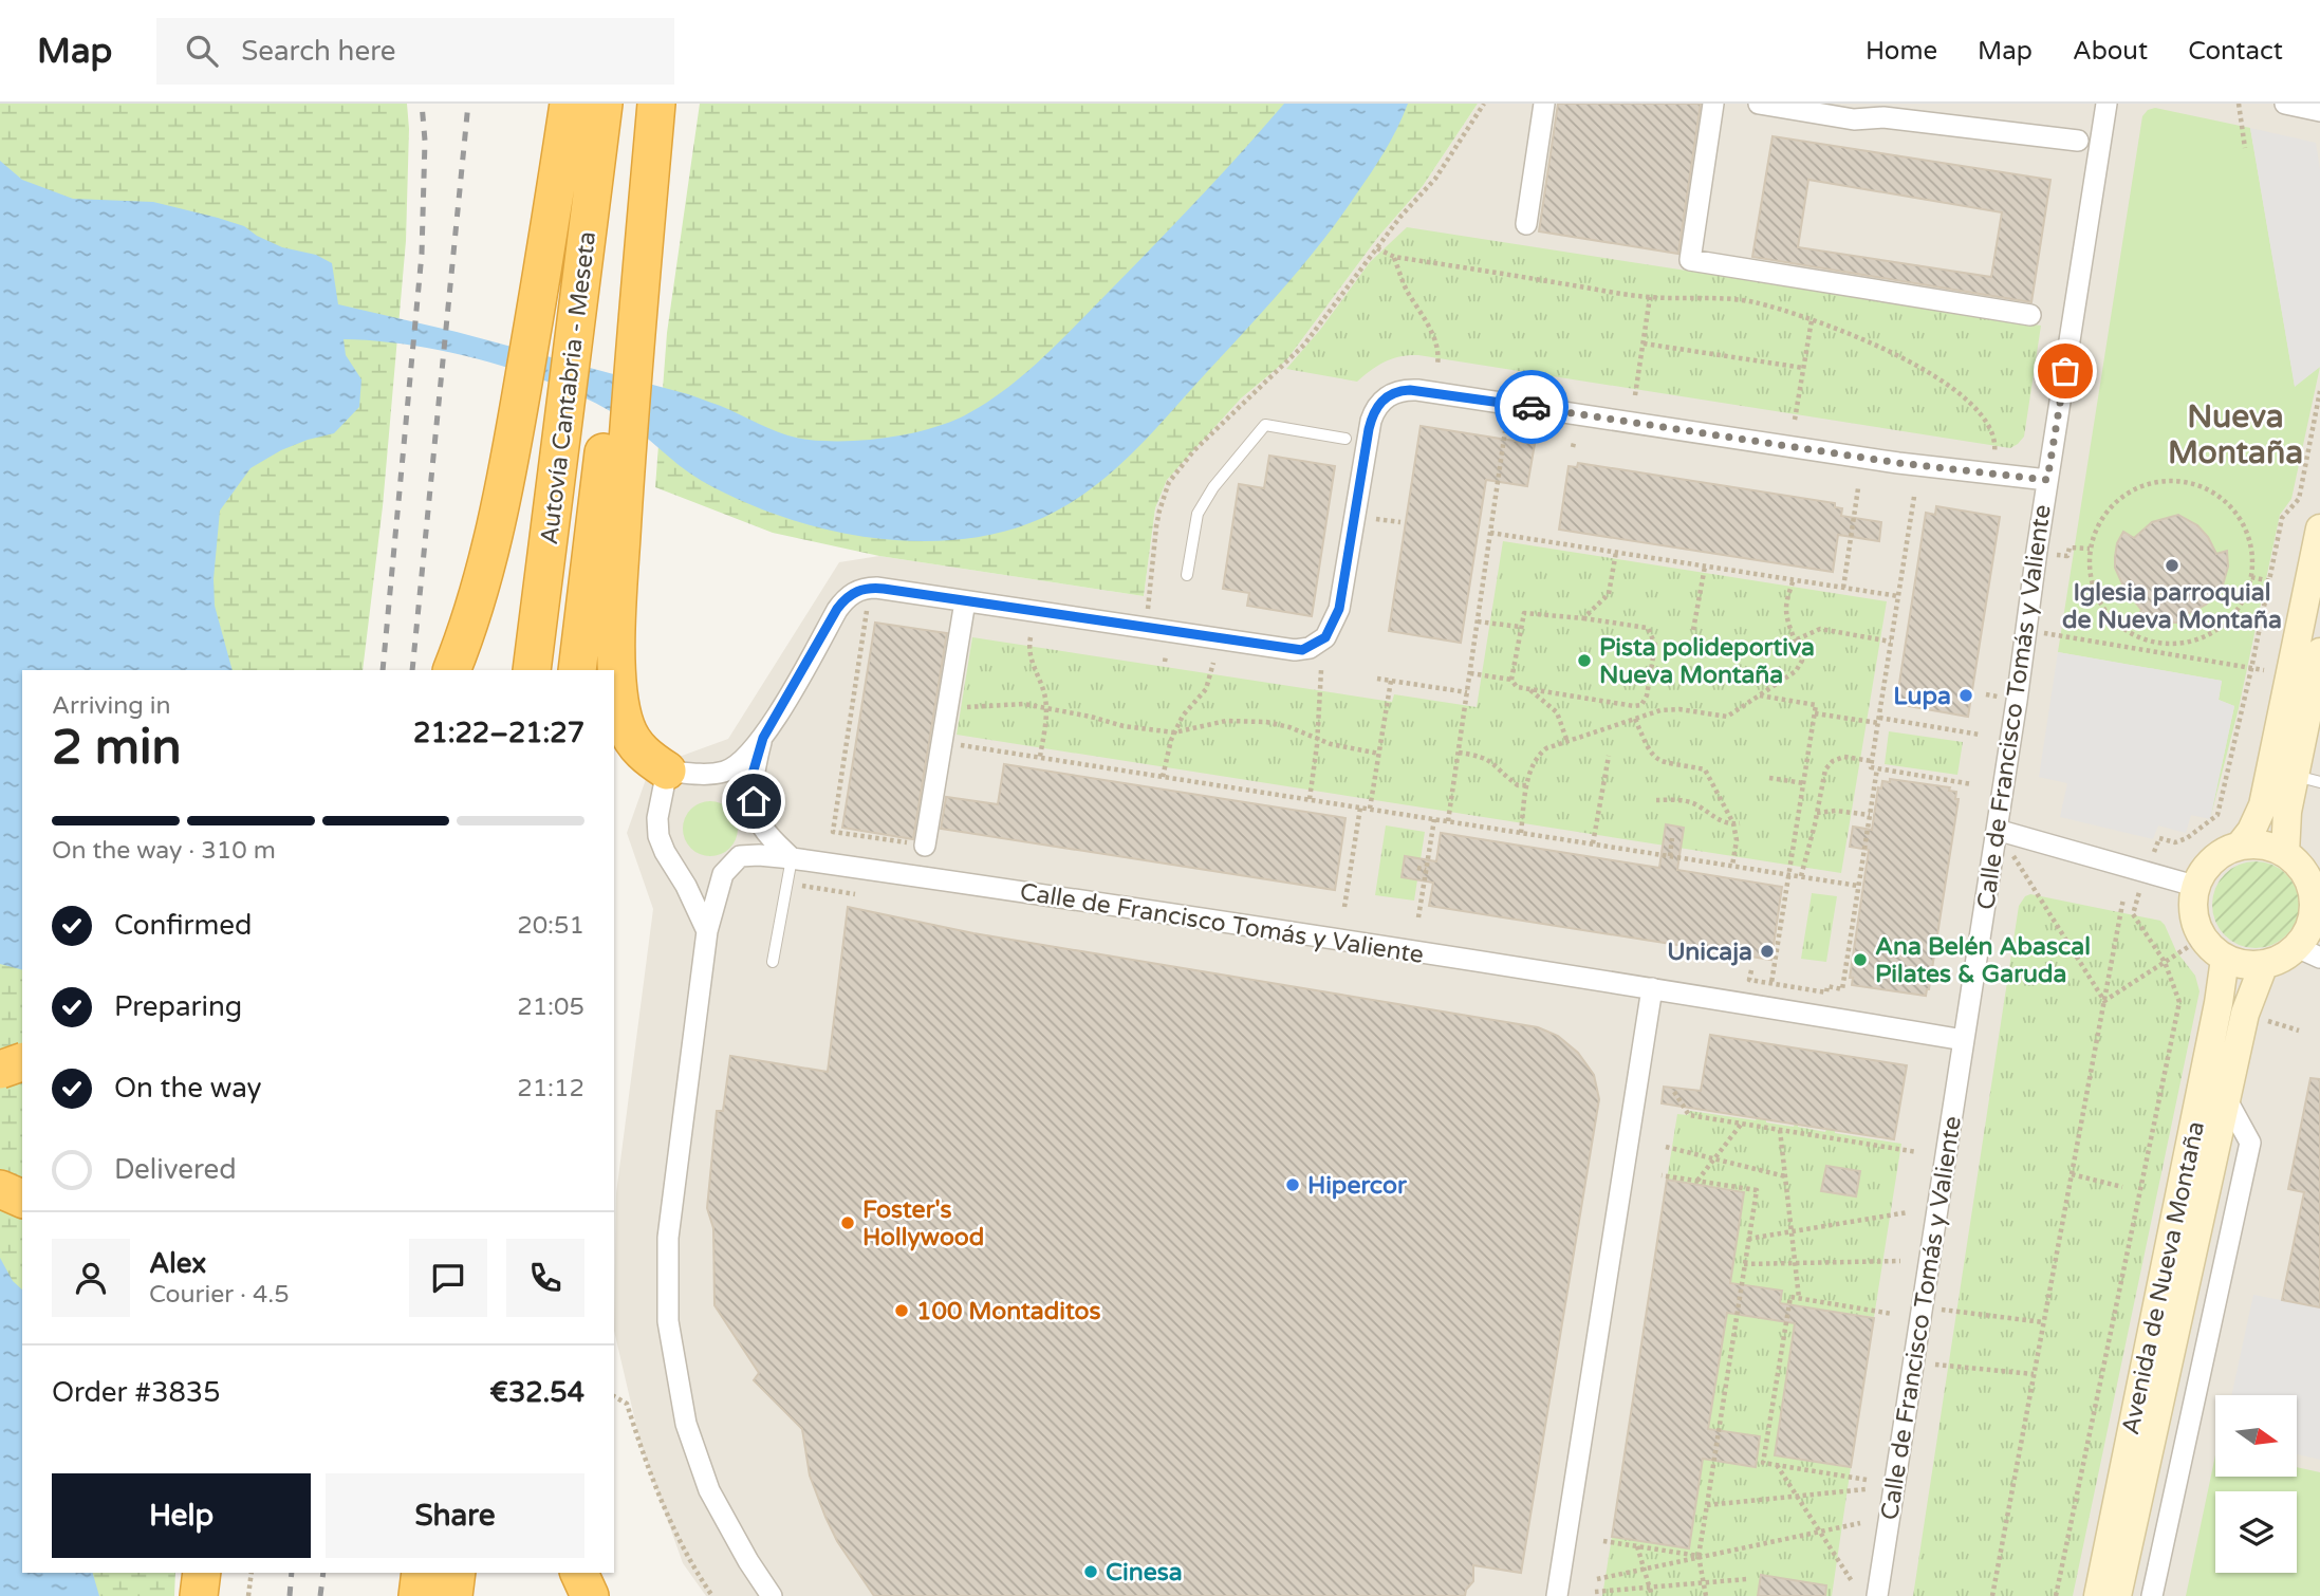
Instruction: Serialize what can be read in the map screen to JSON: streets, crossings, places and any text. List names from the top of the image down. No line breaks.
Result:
{"streets":{"highway":["Autovía Cantabria - Meseta"],"main road":["Avenida de Nueva Montaña"],"street":["Calle de Francisco Tomás y Valiente"]},"districts":["Nueva Montaña"],"places":["Iglesia parroquial de Nueva Montaña","Pista polideportiva Nueva Montaña","Lupa","Unicaja","Ana Belén Abascal Pilates & Garuda","Hipercor","Foster's Hollywood","100 Montaditos","Cinesa"],"north":"right","page":{"header":"Map","search":"Search here","nav":["Home","Map","About","Contact"],"heading":["2 min","Arriving in","21:22–21:27"],"panel":["Alex","Courier · 4.5","Order #3835","€32.54"],"bar":"On the way · 310 m","list":[["Confirmed","20:51"],["Preparing","21:05"],["On the way","21:12"],"Delivered"],"buttons":["Help","Share"]}}
